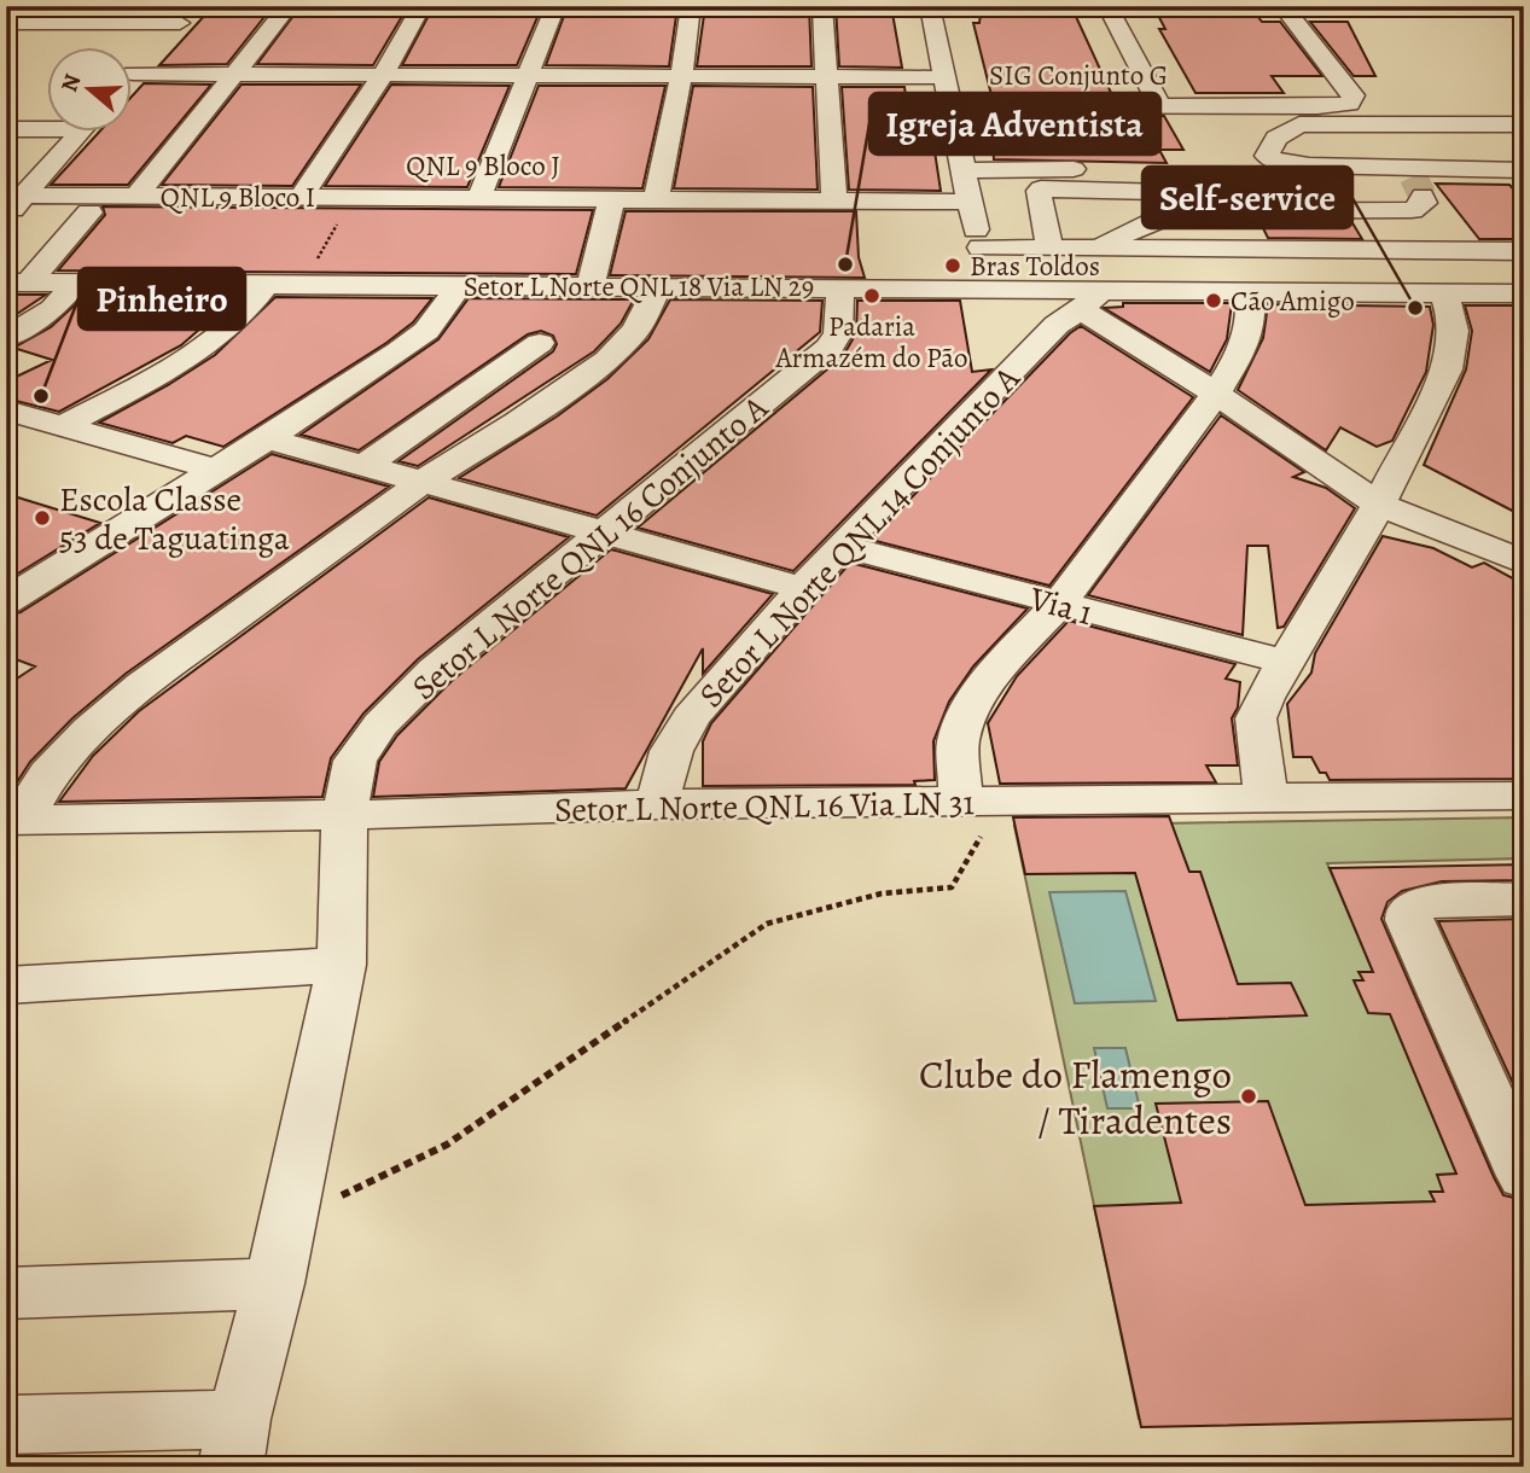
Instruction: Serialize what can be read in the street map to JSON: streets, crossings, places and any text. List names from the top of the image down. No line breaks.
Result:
{"streets":{"street":["SIG Conjunto G","QNL 9 Bloco J","QNL 9 Bloco I","Setor L Norte QNL 18 Via LN 29","Setor L Norte QNL 14 Conjunto A","Setor L Norte QNL 16 Conjunto A","Via 1","Setor L Norte QNL 16 Via LN 31"]},"crossings":[["QNL 9 Bloco J","QNL 9 Bloco I"],["QNL 9 Bloco I","Setor L Norte QNL 18 Via LN 29"],["Setor L Norte QNL 18 Via LN 29","Setor L Norte QNL 14 Conjunto A"],["Setor L Norte QNL 18 Via LN 29","Setor L Norte QNL 16 Conjunto A"],["Setor L Norte QNL 14 Conjunto A","Via 1"],["Setor L Norte QNL 14 Conjunto A","Setor L Norte QNL 16 Via LN 31"],["Setor L Norte QNL 16 Conjunto A","Setor L Norte QNL 16 Via LN 31"]],"places":["Igreja Adventista","Bras Toldos","Padaria Armazém do Pão","Cão Amigo","Self-service","Pinheiro","Escola Classe 53 de Taguatinga","Clube do Flamengo / Tiradentes"],"north":"left"}
